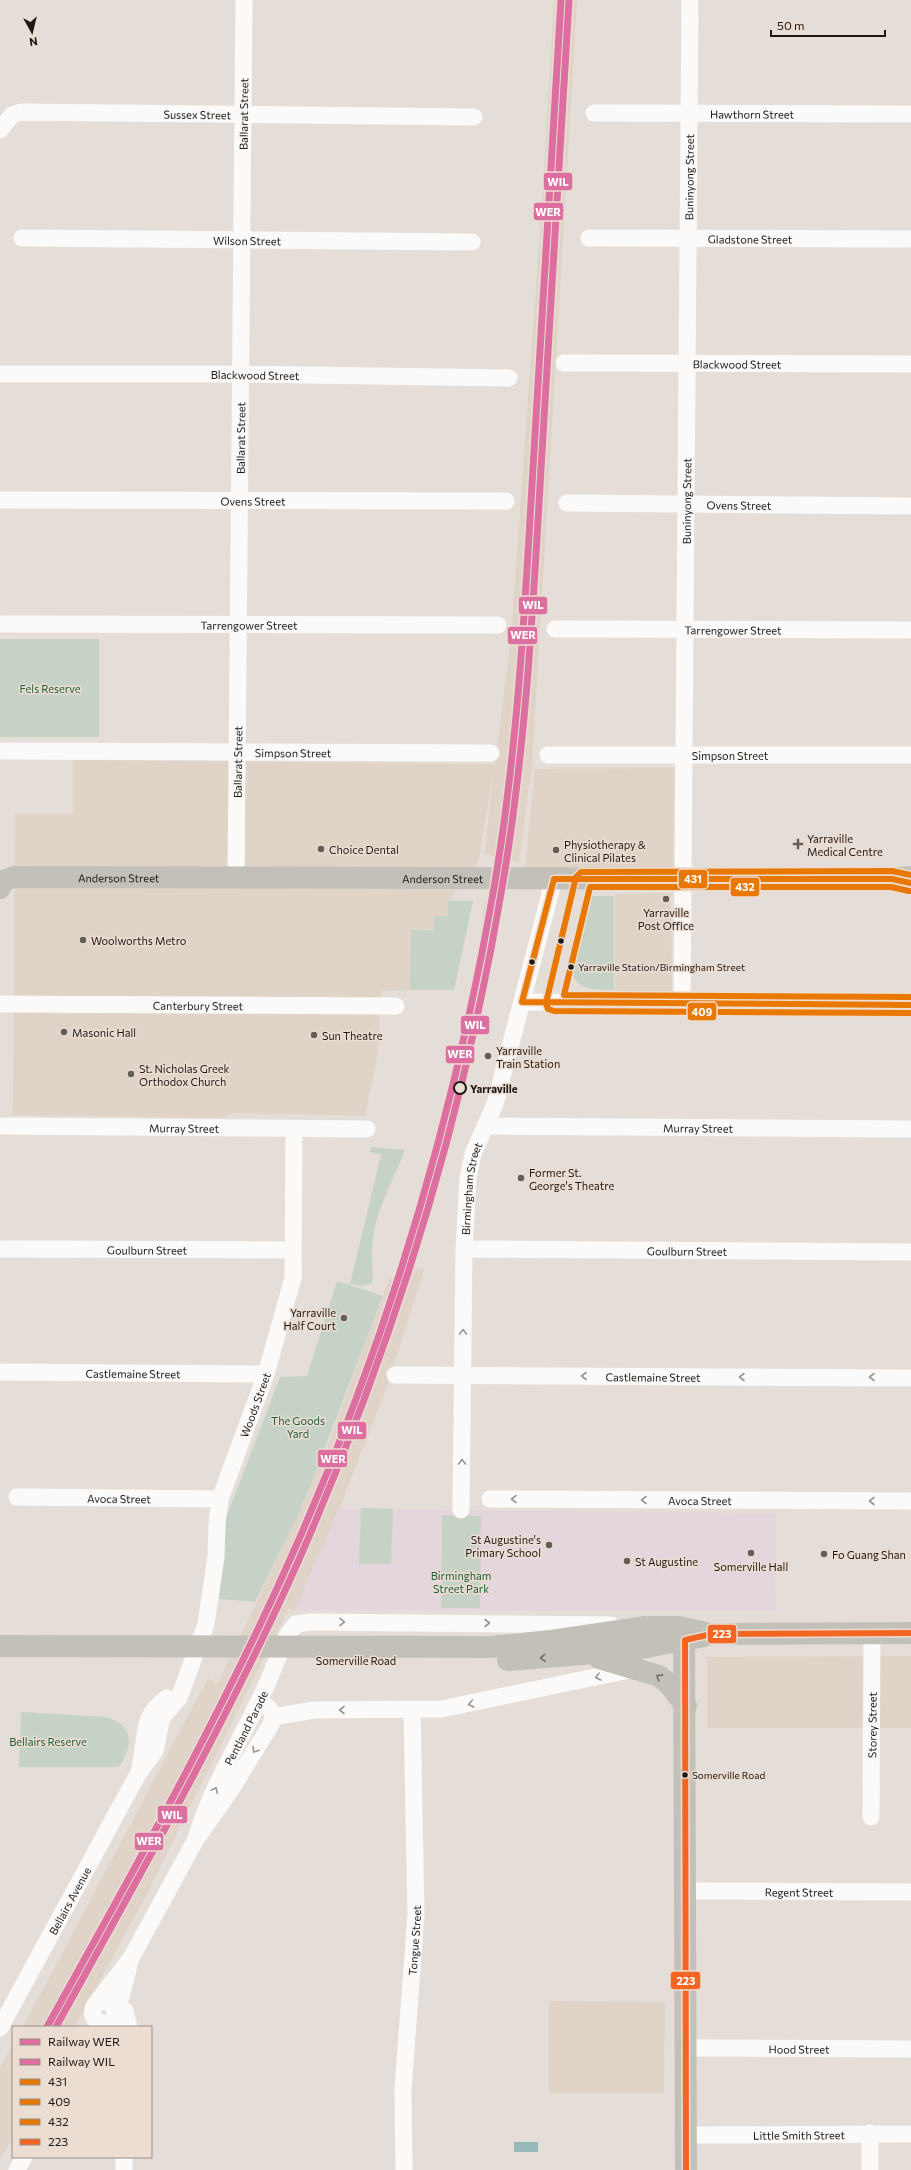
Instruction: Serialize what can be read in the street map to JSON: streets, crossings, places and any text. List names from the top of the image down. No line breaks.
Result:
{"streets":{"street":["Sussex Street","Hawthorn Street","Ballarat Street","Buninyong Street","Gladstone Street","Wilson Street","Blackwood Street","Ovens Street","Tarrengower Street","Simpson Street","Anderson Street","Canterbury Street","Murray Street","Birmingham Street","Goulburn Street","Castlemaine Street","Woods Street","Avoca Street","Somerville Road","Storey Street","Pentland Parade","Regent Street","Bellairs Avenue","Tongue Street","Hood Street","Little Smith Street"]},"crossings":[["Sussex Street","Ballarat Street"],["Hawthorn Street","Buninyong Street"],["Ballarat Street","Wilson Street"],["Ballarat Street","Blackwood Street"],["Ballarat Street","Ovens Street"],["Ballarat Street","Tarrengower Street"],["Ballarat Street","Simpson Street"],["Ballarat Street","Anderson Street"],["Buninyong Street","Gladstone Street"],["Buninyong Street","Blackwood Street"],["Buninyong Street","Ovens Street"],["Buninyong Street","Tarrengower Street"],["Buninyong Street","Simpson Street"],["Buninyong Street","Anderson Street"],["Anderson Street","Birmingham Street"],["Murray Street","Birmingham Street"],["Murray Street","Woods Street"],["Birmingham Street","Goulburn Street"],["Birmingham Street","Castlemaine Street"],["Goulburn Street","Woods Street"],["Castlemaine Street","Woods Street"],["Woods Street","Avoca Street"],["Woods Street","Somerville Road"],["Woods Street","Bellairs Avenue"],["Somerville Road","Storey Street"],["Somerville Road","Pentland Parade"]],"one_way":["Birmingham Street","Castlemaine Street","Avoca Street"],"parks":["Fels Reserve","The Goods Yard","Birmingham Street Park","Bellairs Reserve"],"places":{"health":["Yarraville Medical Centre"],"other":["Choice Dental","Physiotherapy & Clinical Pilates","Yarraville Post Office","Woolworths Metro","Yarraville Station/Birmingham Street","Masonic Hall","Sun Theatre","Yarraville Train Station","St. Nicholas Greek Orthodox Church","Yarraville","Former St. George's Theatre","Yarraville Half Court","St Augustine's Primary School","Somerville Hall","Fo Guang Shan","St Augustine","Somerville Road"]},"lines":["rail line WER","rail line WIL","transit line 409","transit line 431","transit line 432","transit line 223"],"legend":["Railway WER","Railway WIL","431","409","432","223"],"scale_bar":"50 m","north":"bottom"}
